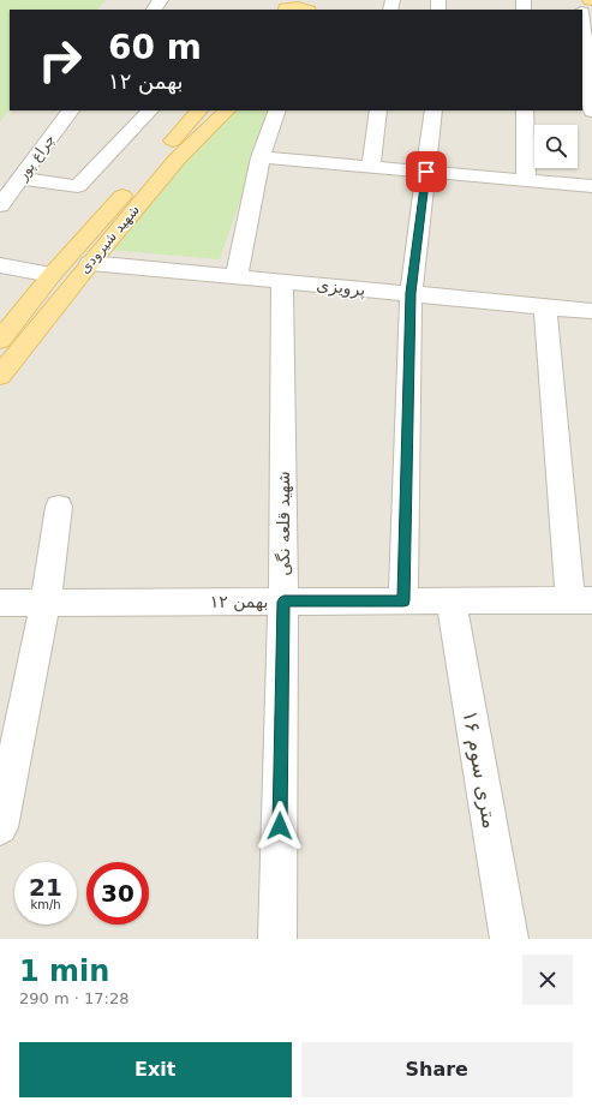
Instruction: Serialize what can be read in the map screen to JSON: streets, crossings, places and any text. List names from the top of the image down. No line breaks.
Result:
{"streets":{"main road":["شهید شیرودی"],"street":["چراغ پور","پرویزی","شهید قلعه نگی","۱۲ بهمن","۱۶ متری سوم"]},"crossings":[["شهید شیرودی","پرویزی"],["پرویزی","شهید قلعه نگی"],["شهید قلعه نگی","۱۲ بهمن"],["۱۲ بهمن","۱۶ متری سوم"]],"page":{"turn":["60 m","۱۲ بهمن"],"speed":"21 km/h","limit":"30","heading":["1 min","290 m · 17:28"],"buttons":["Exit","Share"]}}
